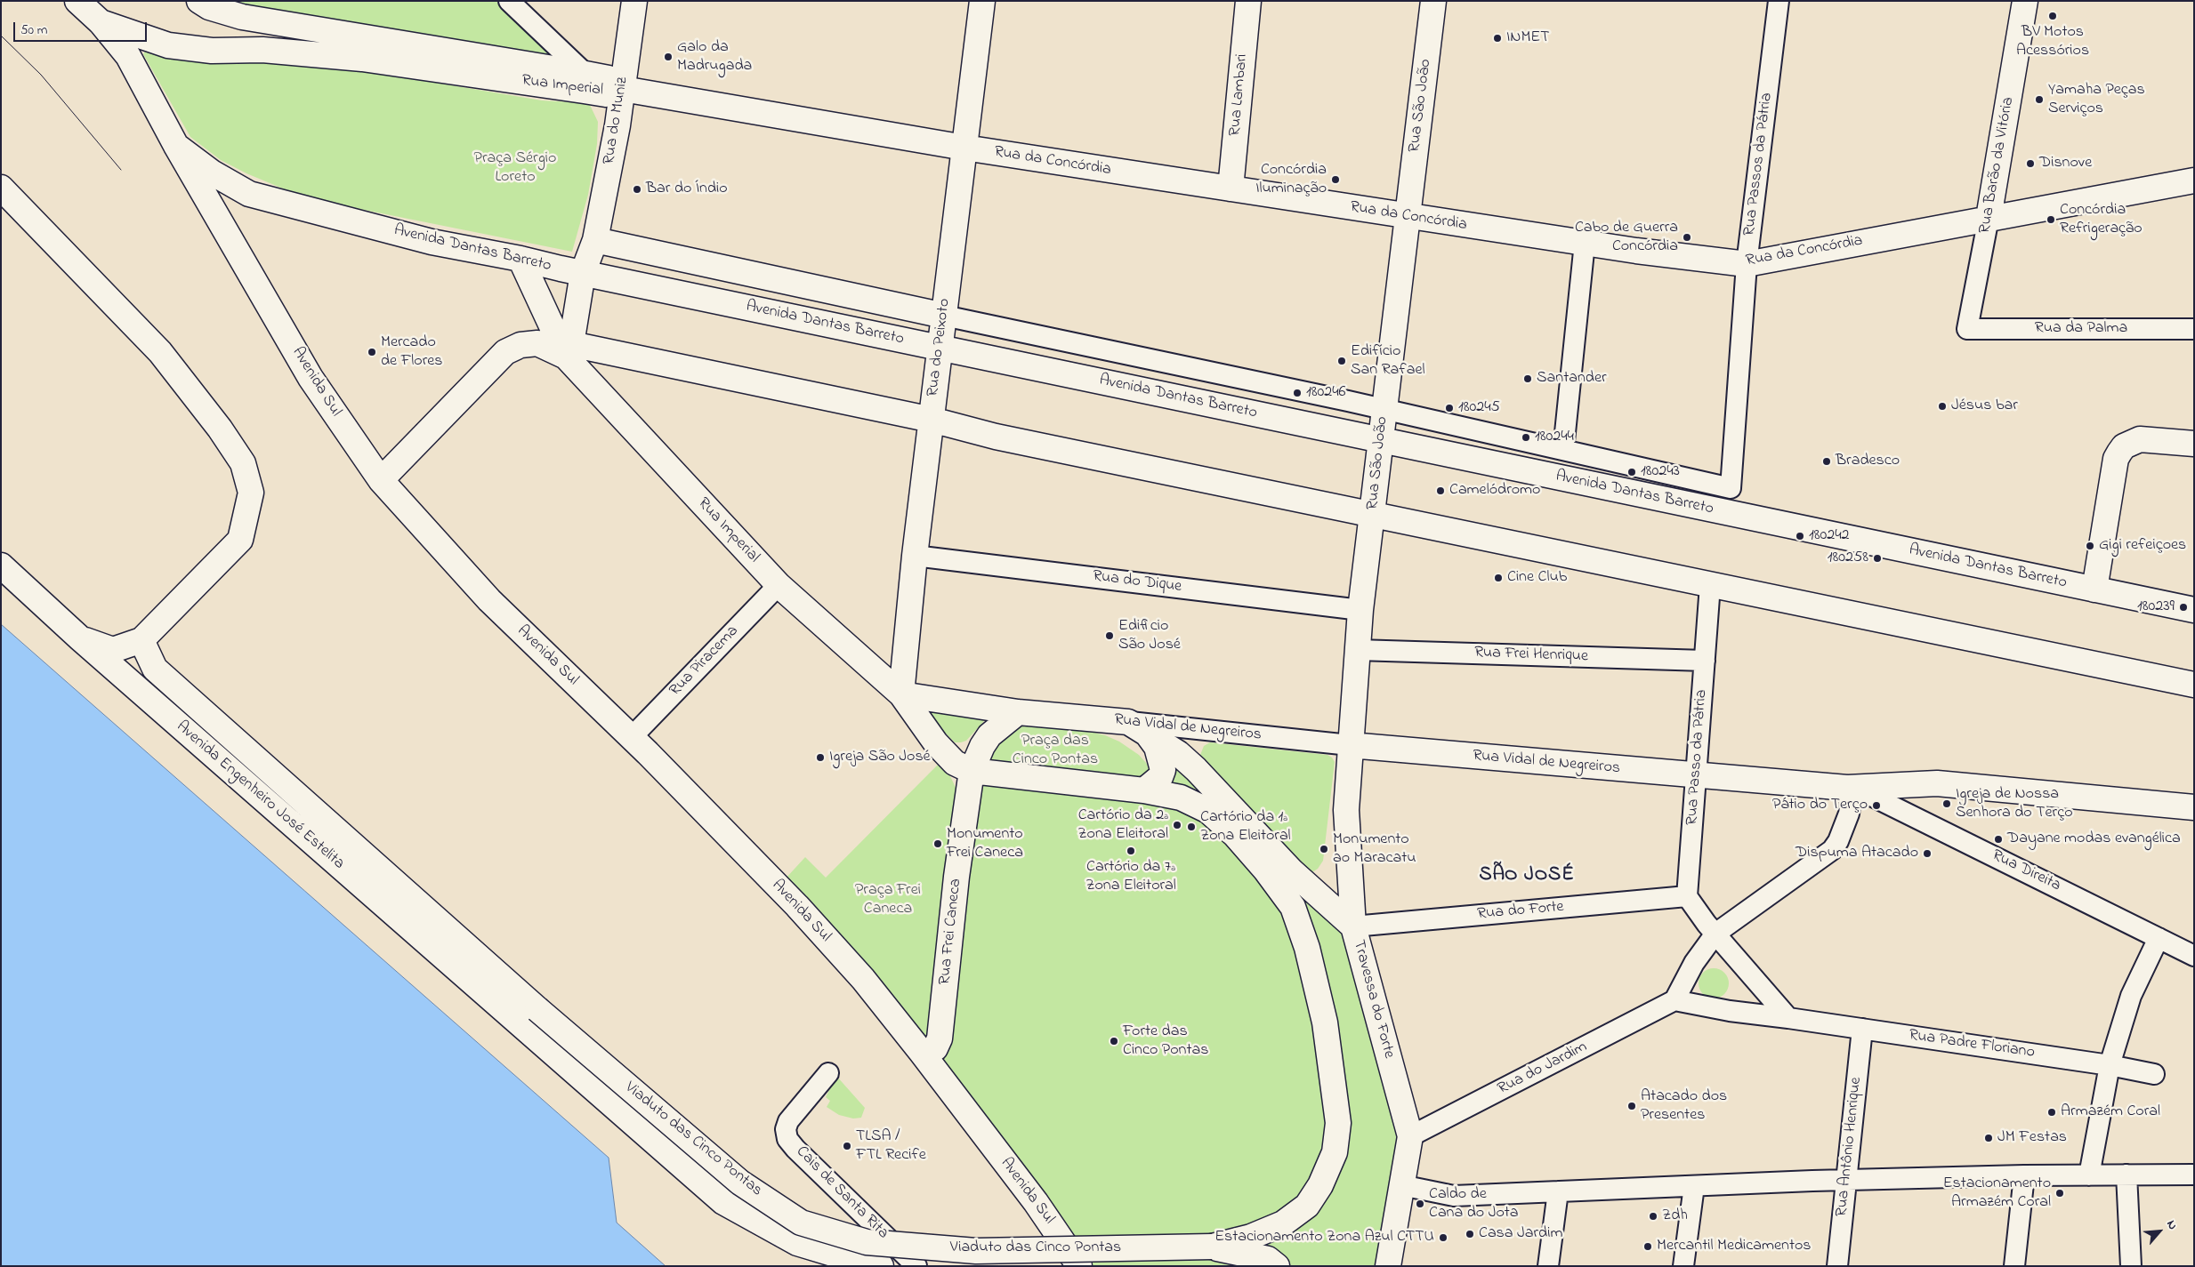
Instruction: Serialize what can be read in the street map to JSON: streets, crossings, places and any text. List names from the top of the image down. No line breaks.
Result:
{"streets":{"main road":["Rua Imperial","Rua Lambari","Rua São João","Rua do Muniz","Rua da Concórdia","Rua Barão da Vitória","Avenida Dantas Barreto","Rua do Peixoto","Avenida Sul","Rua Vidal de Negreiros","Avenida Engenheiro José Estelita","Rua Frei Caneca","Travessa do Forte","Viaduto das Cinco Pontas"],"street":["Rua Passos da Pátria","Rua da Palma","Rua do Dique","Rua Frei Henrique","Rua Piracema","Rua Passo da Pátria","Rua Direita","Rua do Forte","Rua Padre Floriano","Rua do Jardim","Rua Antônio Henrique","Cais de Santa Rita"]},"crossings":[["Rua Imperial","Rua do Muniz"],["Rua Imperial","Rua da Concórdia"],["Rua Imperial","Avenida Dantas Barreto"],["Rua Imperial","Rua do Peixoto"],["Rua Imperial","Avenida Sul"],["Rua Imperial","Rua Piracema"],["Rua Imperial","Rua Vidal de Negreiros"],["Rua Lambari","Rua da Concórdia"],["Rua São João","Rua da Concórdia"],["Rua São João","Avenida Dantas Barreto"],["Rua São João","Rua do Dique"],["Rua São João","Rua Frei Henrique"],["Rua São João","Rua Vidal de Negreiros"],["Rua São João","Rua do Forte"],["Rua São João","Travessa do Forte"],["Rua do Muniz","Rua da Concórdia"],["Rua do Muniz","Avenida Dantas Barreto"],["Rua da Concórdia","Rua Passos da Pátria"],["Rua da Concórdia","Rua Barão da Vitória"],["Rua da Concórdia","Rua do Peixoto"],["Rua Passos da Pátria","Avenida Dantas Barreto"],["Rua Barão da Vitória","Rua da Palma"],["Avenida Dantas Barreto","Rua do Peixoto"],["Avenida Dantas Barreto","Avenida Sul"],["Rua do Peixoto","Rua do Dique"],["Rua do Peixoto","Rua Vidal de Negreiros"],["Avenida Sul","Rua Piracema"],["Avenida Sul","Rua Frei Caneca"],["Rua Frei Henrique","Rua Passo da Pátria"],["Rua Vidal de Negreiros","Rua Passo da Pátria"],["Rua Vidal de Negreiros","Rua Direita"],["Rua Vidal de Negreiros","Rua Frei Caneca"],["Rua Vidal de Negreiros","Travessa do Forte"],["Rua Passo da Pátria","Rua do Forte"],["Avenida Engenheiro José Estelita","Viaduto das Cinco Pontas"],["Rua do Forte","Travessa do Forte"],["Travessa do Forte","Rua do Jardim"],["Rua Padre Floriano","Rua do Jardim"],["Rua Padre Floriano","Rua Antônio Henrique"]],"districts":["SÃO JOSÉ"],"parks":["Praça Sérgio Loreto","Praça das Cinco Pontas","Praça Frei Caneca"],"places":["BV Motos Acessórios","INMET","Galo da Madrugada","Yamaha Peças Serviços","Disnove","Concórdia Iluminação","Bar do Índio","Concórdia Refrigeração","Cabo de Guerra Concórdia","Mercado de Flores","Edifício San Rafael","Santander","180246","Jésus bar","180245","180244","Bradesco","180243","Camelódromo","180242","Gigi refeiçoes","180258","Cine Club","180239","Edificio São José","Igreja São José","Igreja de Nossa Senhora do Terço","Pátio do Terço","Cartório da 2ª Zona Eleitoral","Cartório da 1ª Zona Eleitoral","Dayane modas evangélica","Monumento Frei Caneca","Monumento ao Maracatu","Cartório da 7ª Zona Eleitoral","Dispuma Atacado","Forte das Cinco Pontas","Atacado dos Presentes","Armazém Coral","JM Festas","TLSA / FTL Recife","Estacionamento Armazém Coral","Caldo de Cana do Jota","Zdh","Casa Jardim","Estacionamento Zona Azul CTTU","Mercantil Medicamentos"],"scale_bar":"50 m","north":"top right"}
